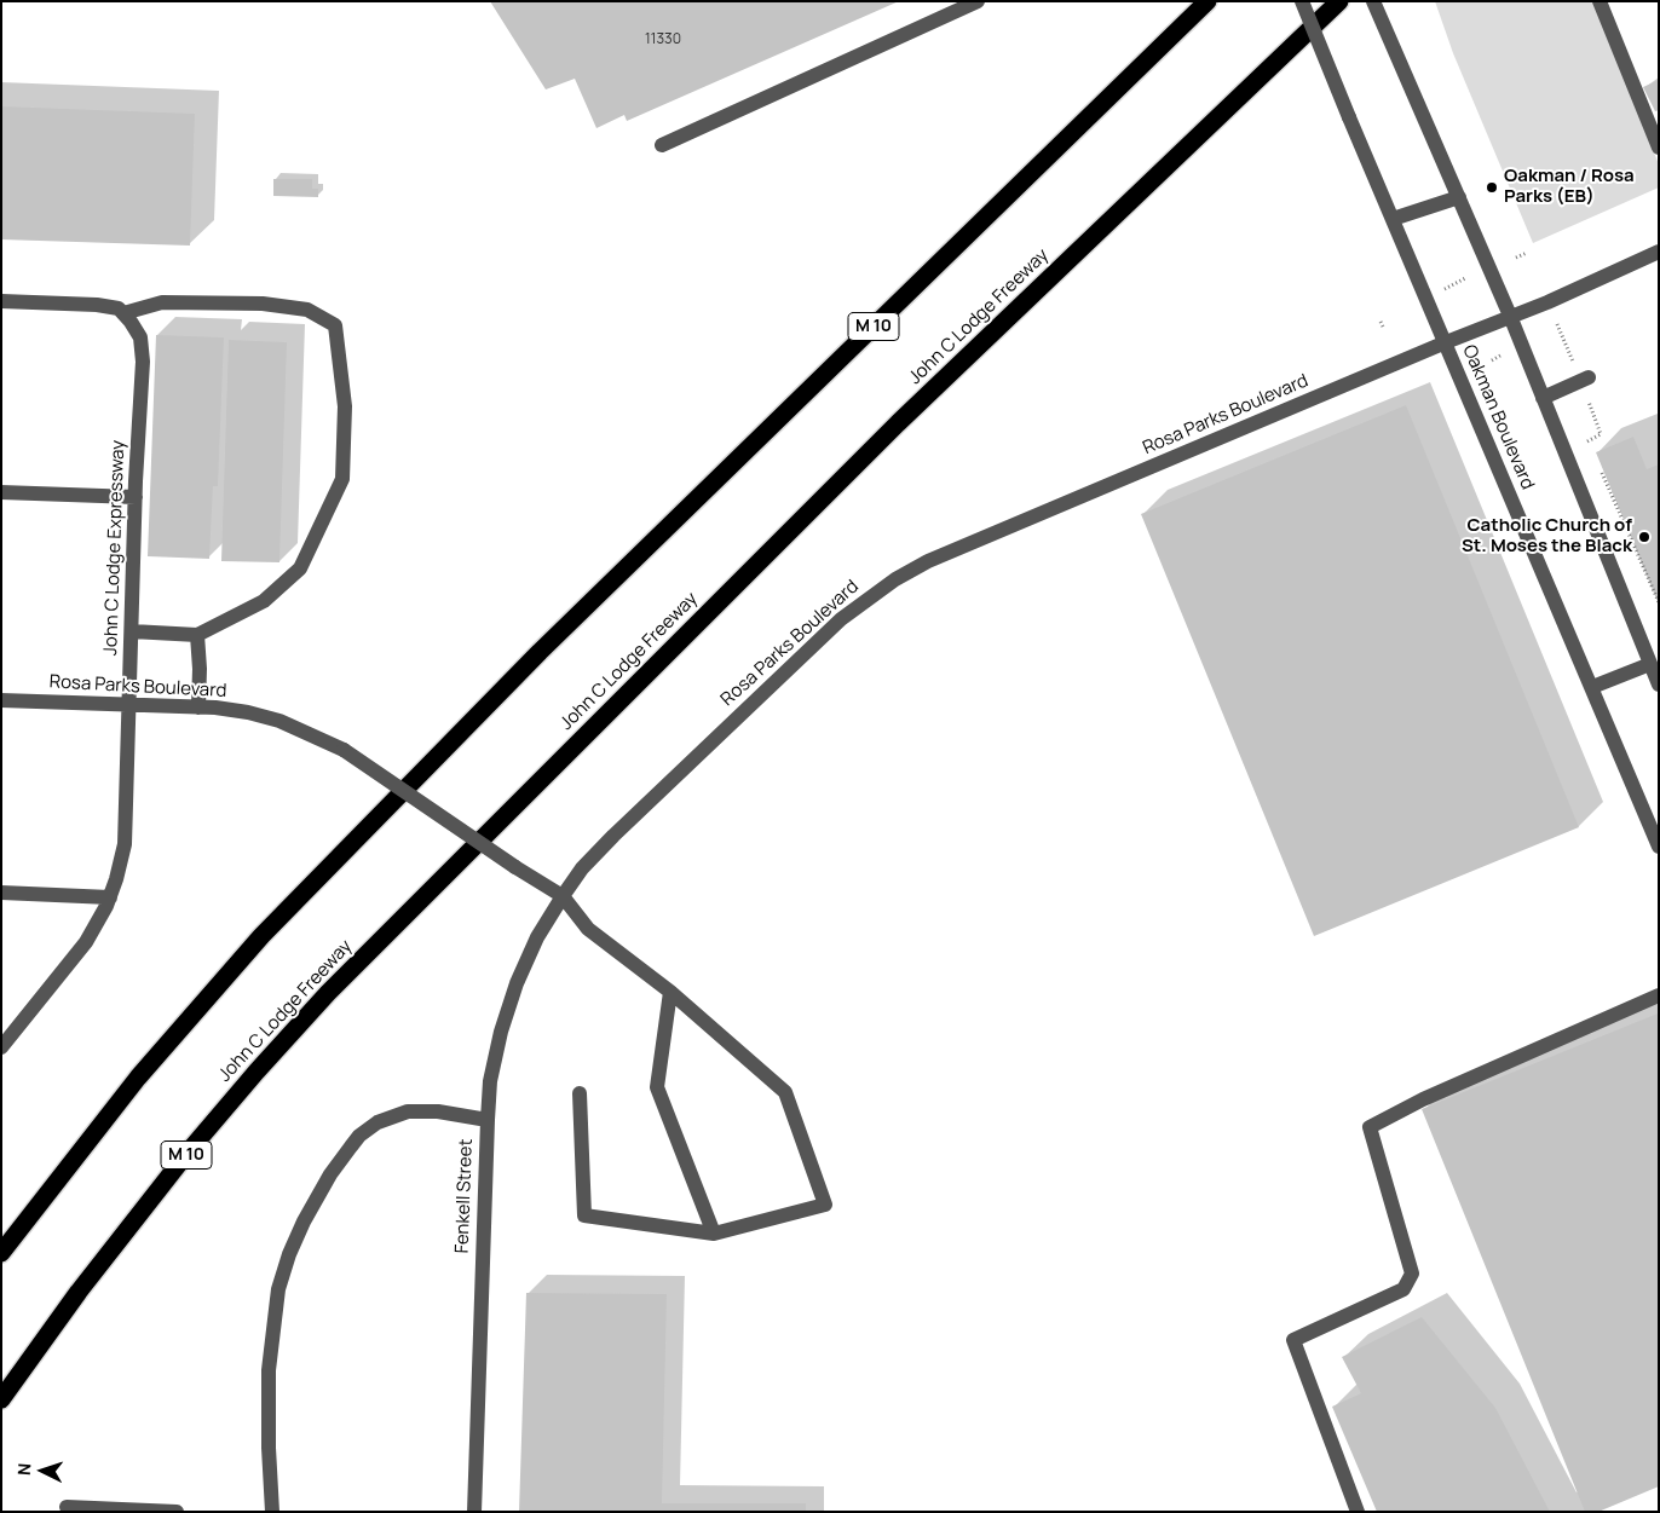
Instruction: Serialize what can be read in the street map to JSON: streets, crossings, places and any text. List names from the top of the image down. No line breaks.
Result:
{"streets":{"highway":["John C Lodge Freeway","M 10"],"street":["Rosa Parks Boulevard","Oakman Boulevard","John C Lodge Expressway","Fenkell Street"]},"crossings":[["Rosa Parks Boulevard","Oakman Boulevard"],["Rosa Parks Boulevard","John C Lodge Expressway"],["Rosa Parks Boulevard","Fenkell Street"]],"places":["Oakman / Rosa Parks (EB)","Catholic Church of St. Moses the Black"],"house_numbers":["11330"],"north":"left"}
